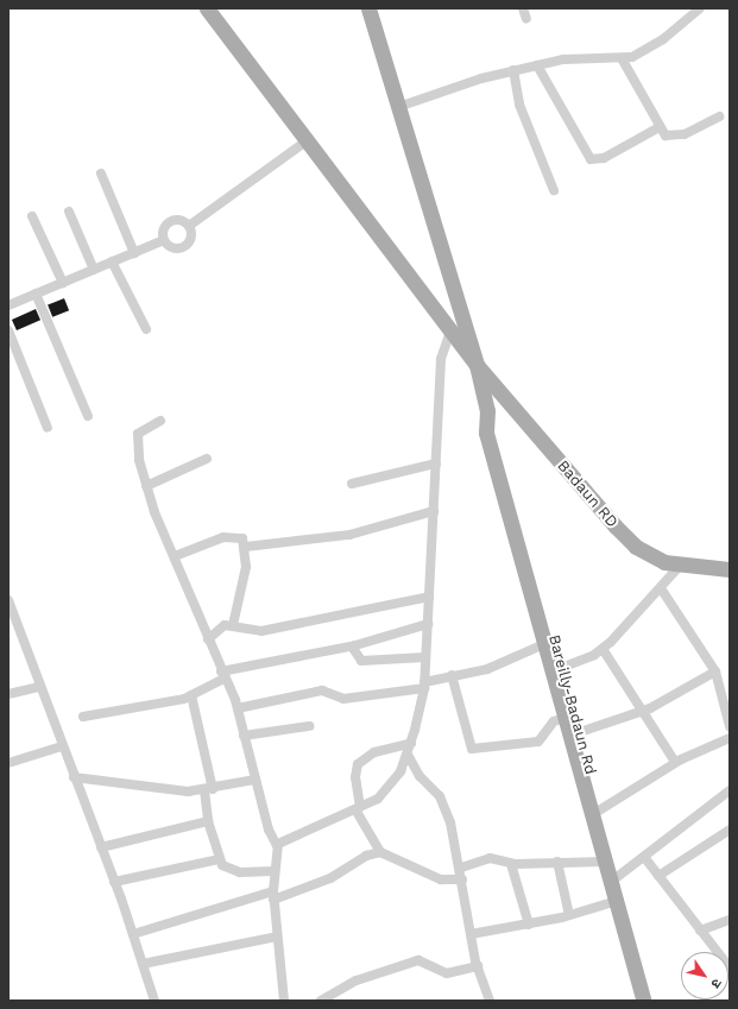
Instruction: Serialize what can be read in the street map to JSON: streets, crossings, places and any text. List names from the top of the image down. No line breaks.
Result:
{"streets":{"main road":["Badaun RD","Bareilly-Badaun Rd"]},"north":"bottom right"}
